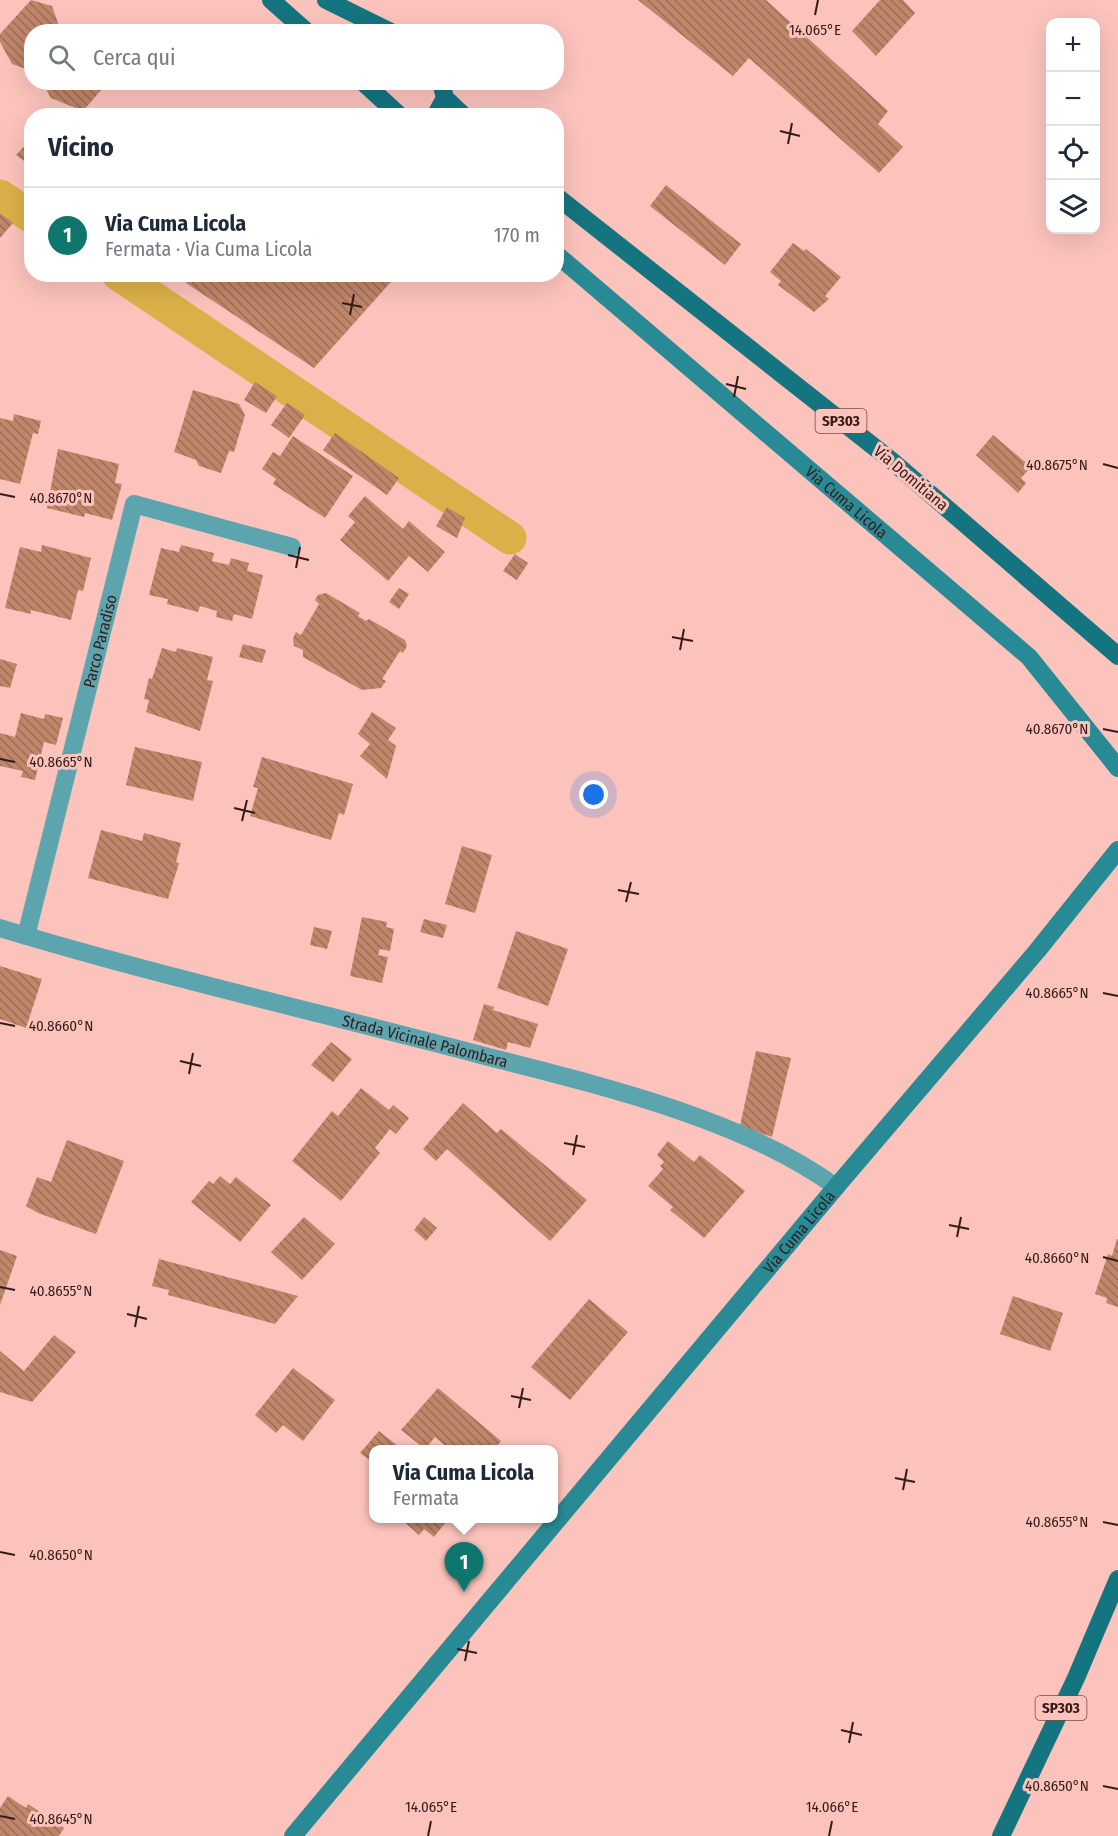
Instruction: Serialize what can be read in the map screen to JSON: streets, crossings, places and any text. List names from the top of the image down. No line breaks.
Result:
{"streets":{"main road":["SP303","Via Domitiana"],"street":["Via Cuma Licola","Parco Paradiso","Strada Vicinale Palombara"]},"crossings":[["Via Cuma Licola","Strada Vicinale Palombara"],["Parco Paradiso","Strada Vicinale Palombara"]],"page":{"map_buttons":["+","−"],"search":"Cerca qui","heading":"Vicino","list":[{"mark":"1","name":"Via Cuma Licola","note":"Fermata · Via Cuma Licola","value":"170 m"}],"popup":["Via Cuma Licola","Fermata"],"pins":"1"},"coordinates":["14.065°E","40.8675°N","40.8670°N","40.8665°N","40.8660°N","40.8655°N","40.8650°N","14.066°E","40.8645°N"]}
